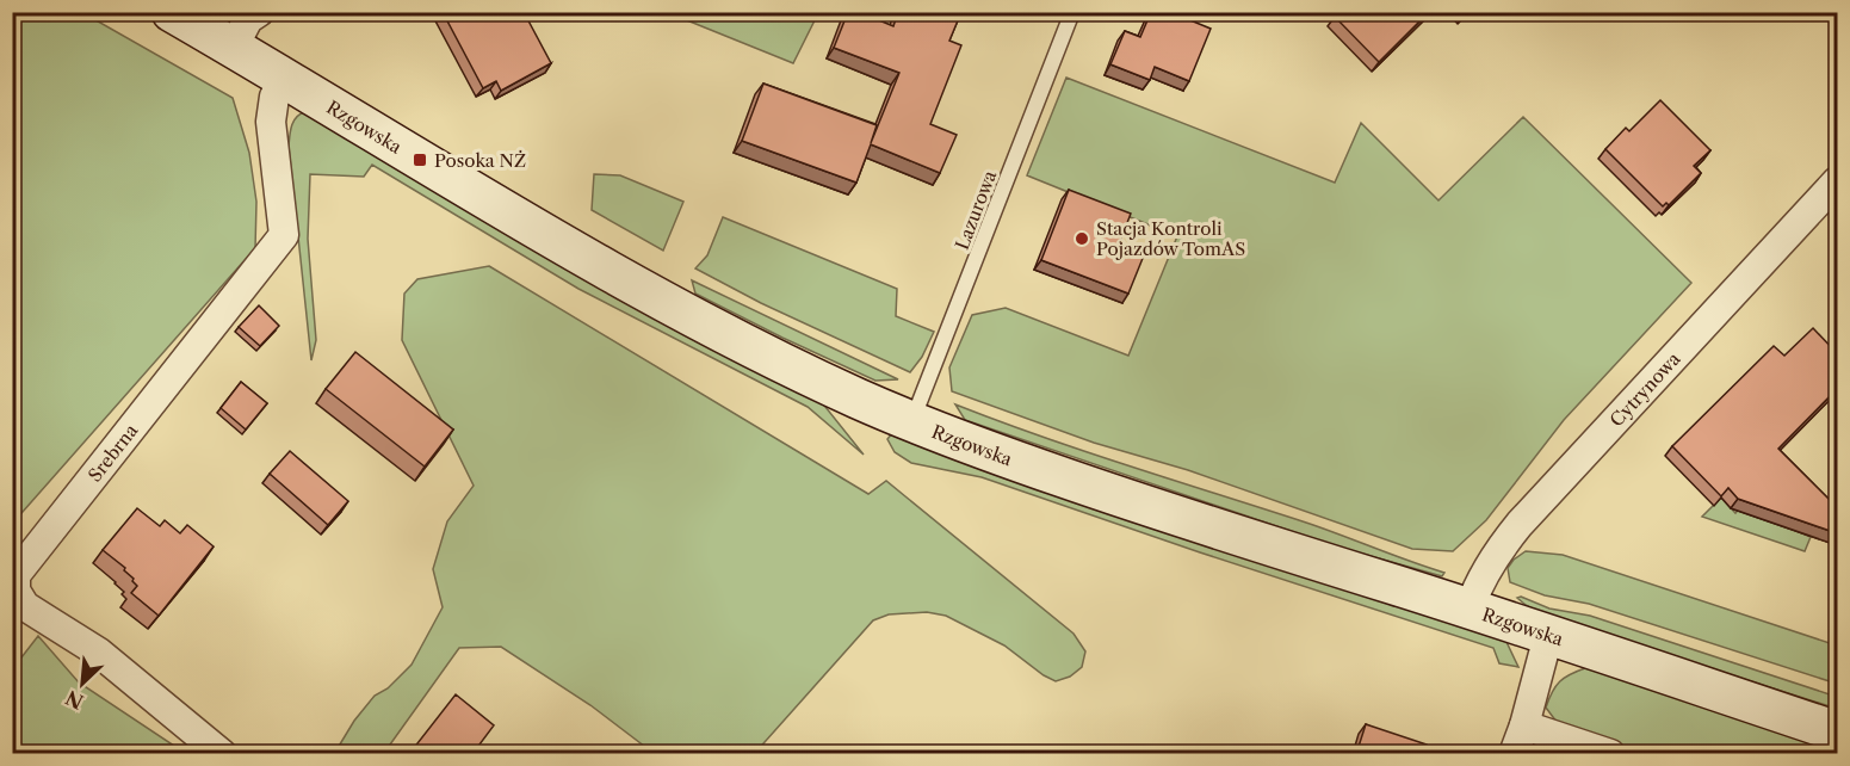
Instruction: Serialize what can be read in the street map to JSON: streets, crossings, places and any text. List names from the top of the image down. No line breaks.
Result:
{"streets":{"street":["Rzgowska","Cytrynowa","Srebrna"],"lane":["Lazurowa"]},"crossings":[["Rzgowska","Lazurowa"],["Rzgowska","Cytrynowa"],["Rzgowska","Srebrna"]],"places":{"transit":["Posoka NŻ"],"other":["Stacja Kontroli Pojazdów TomAS"]},"north":"bottom left"}
